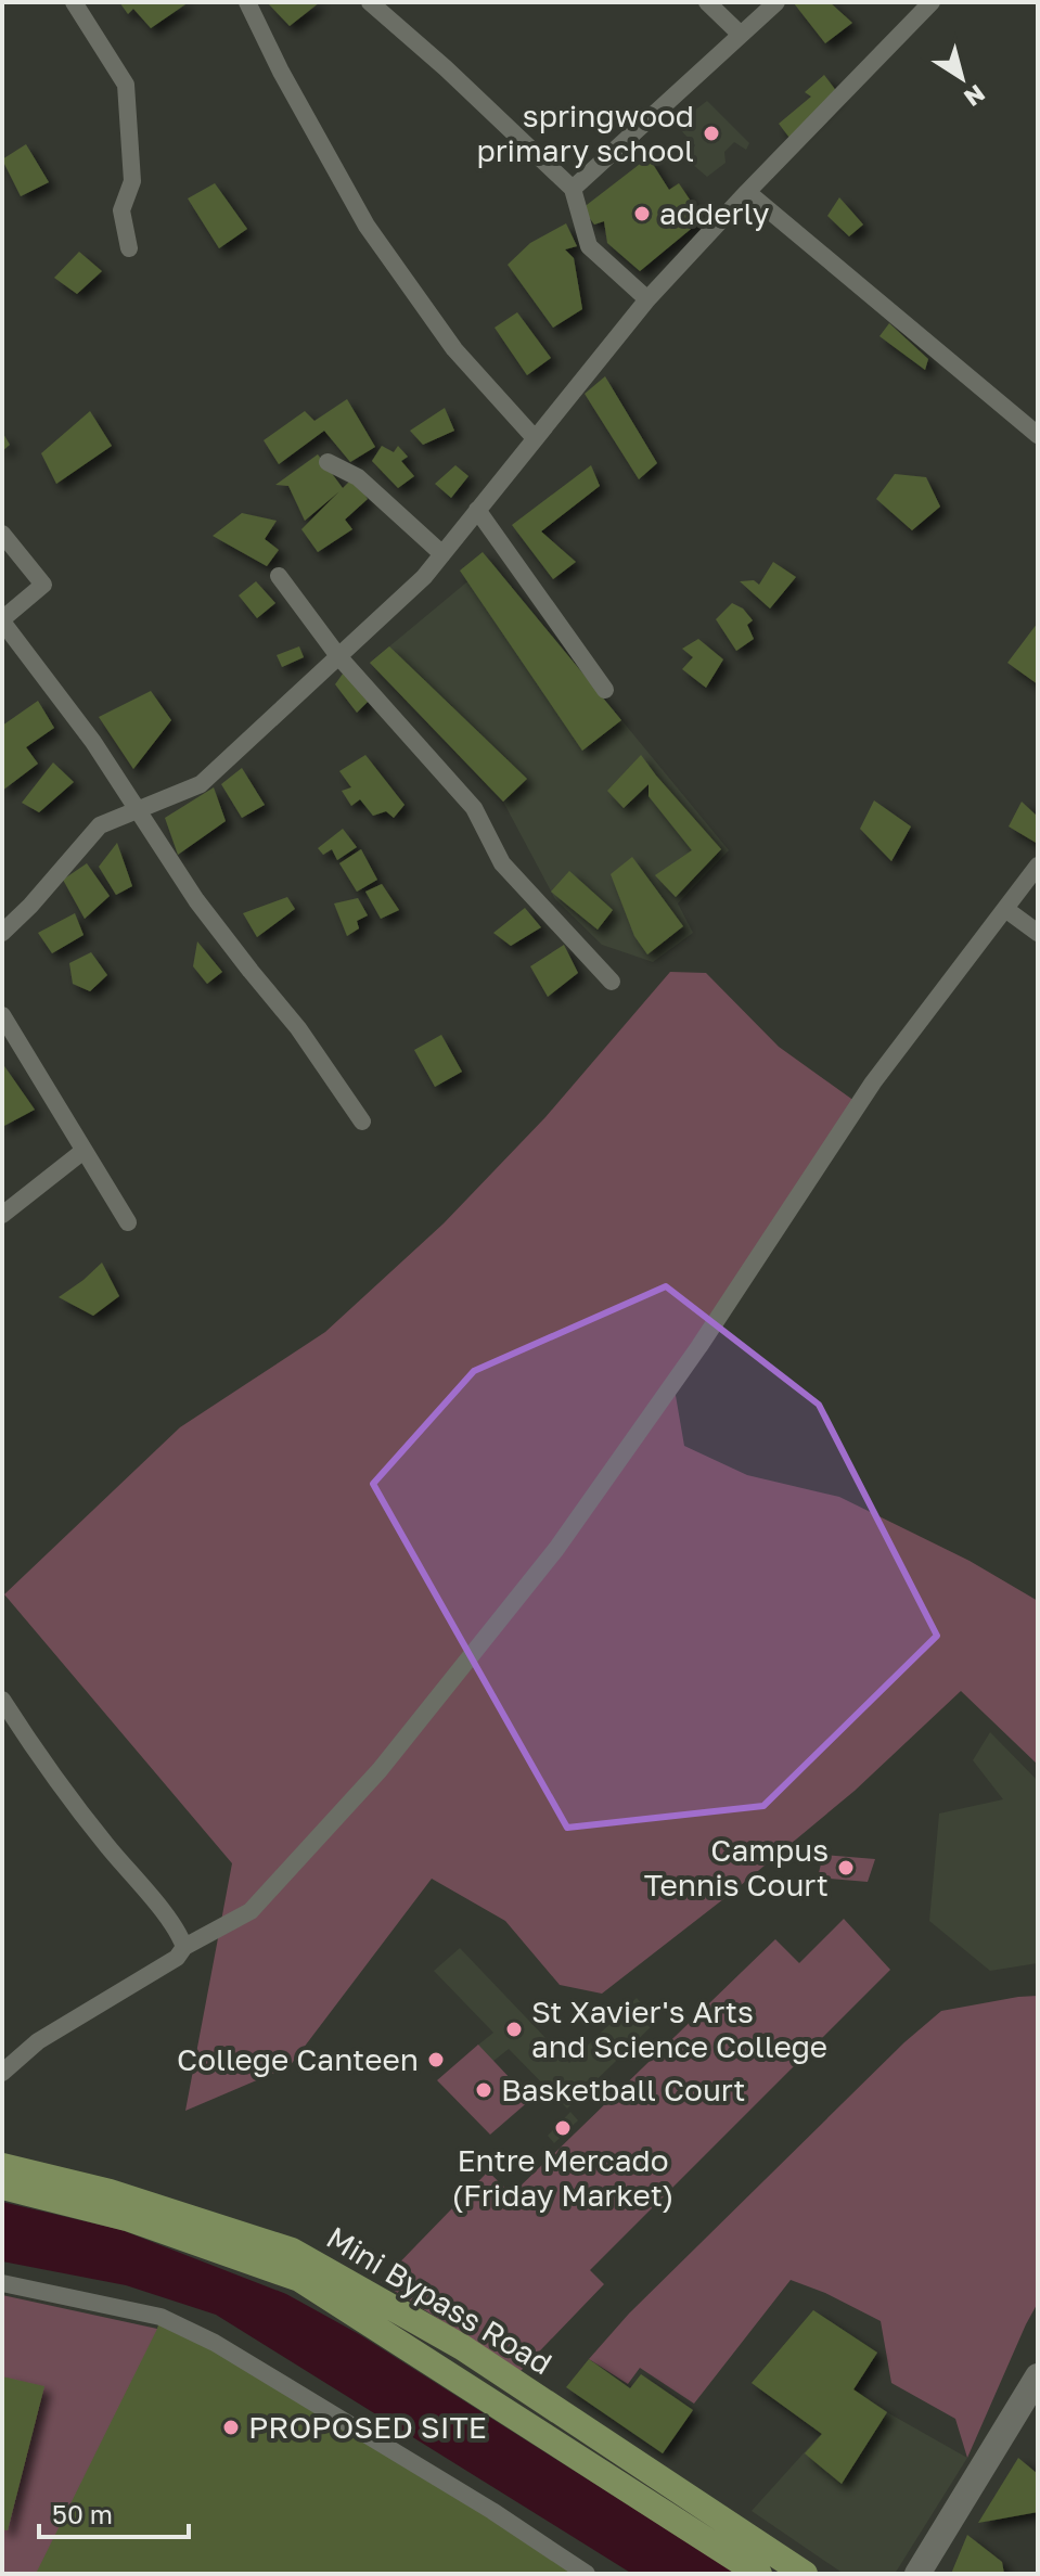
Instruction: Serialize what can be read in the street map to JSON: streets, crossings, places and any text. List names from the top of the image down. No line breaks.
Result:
{"streets":{"main road":["Mini Bypass Road"]},"places":["springwood primary school","adderly","Campus Tennis Court","St Xavier's Arts and Science College","College Canteen","Basketball Court","Entre Mercado (Friday Market)","PROPOSED SITE"],"scale_bar":"50 m","north":"bottom right"}
